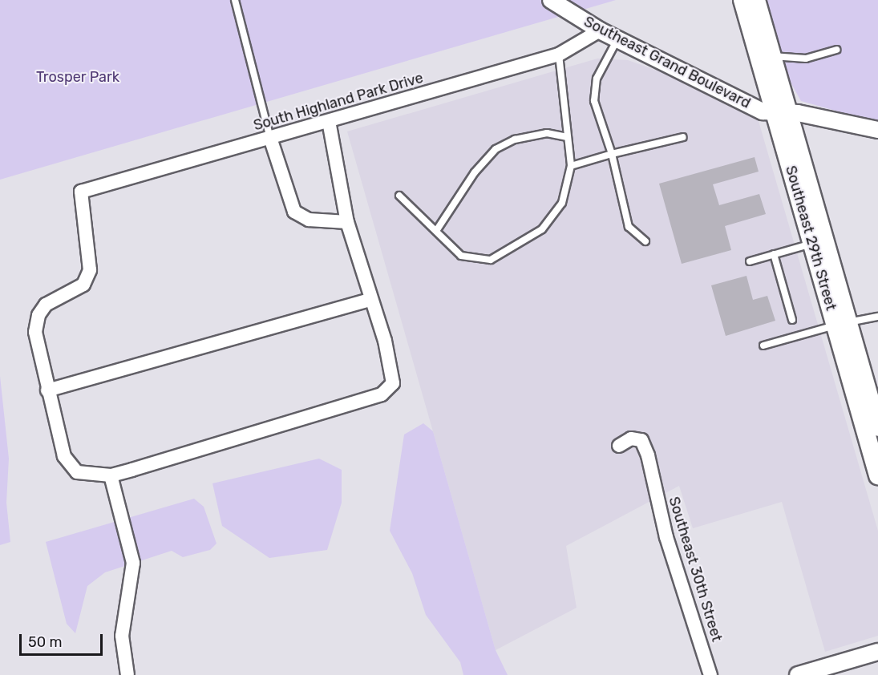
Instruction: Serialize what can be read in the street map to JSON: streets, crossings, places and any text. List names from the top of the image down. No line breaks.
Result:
{"streets":{"main road":["Southeast 29th Street"],"street":["Southeast Grand Boulevard","South Highland Park Drive","Southeast 30th Street"]},"crossings":[["Southeast Grand Boulevard","South Highland Park Drive"],["Southeast Grand Boulevard","Southeast 29th Street"]],"parks":["Trosper Park"],"scale_bar":"50 m"}
